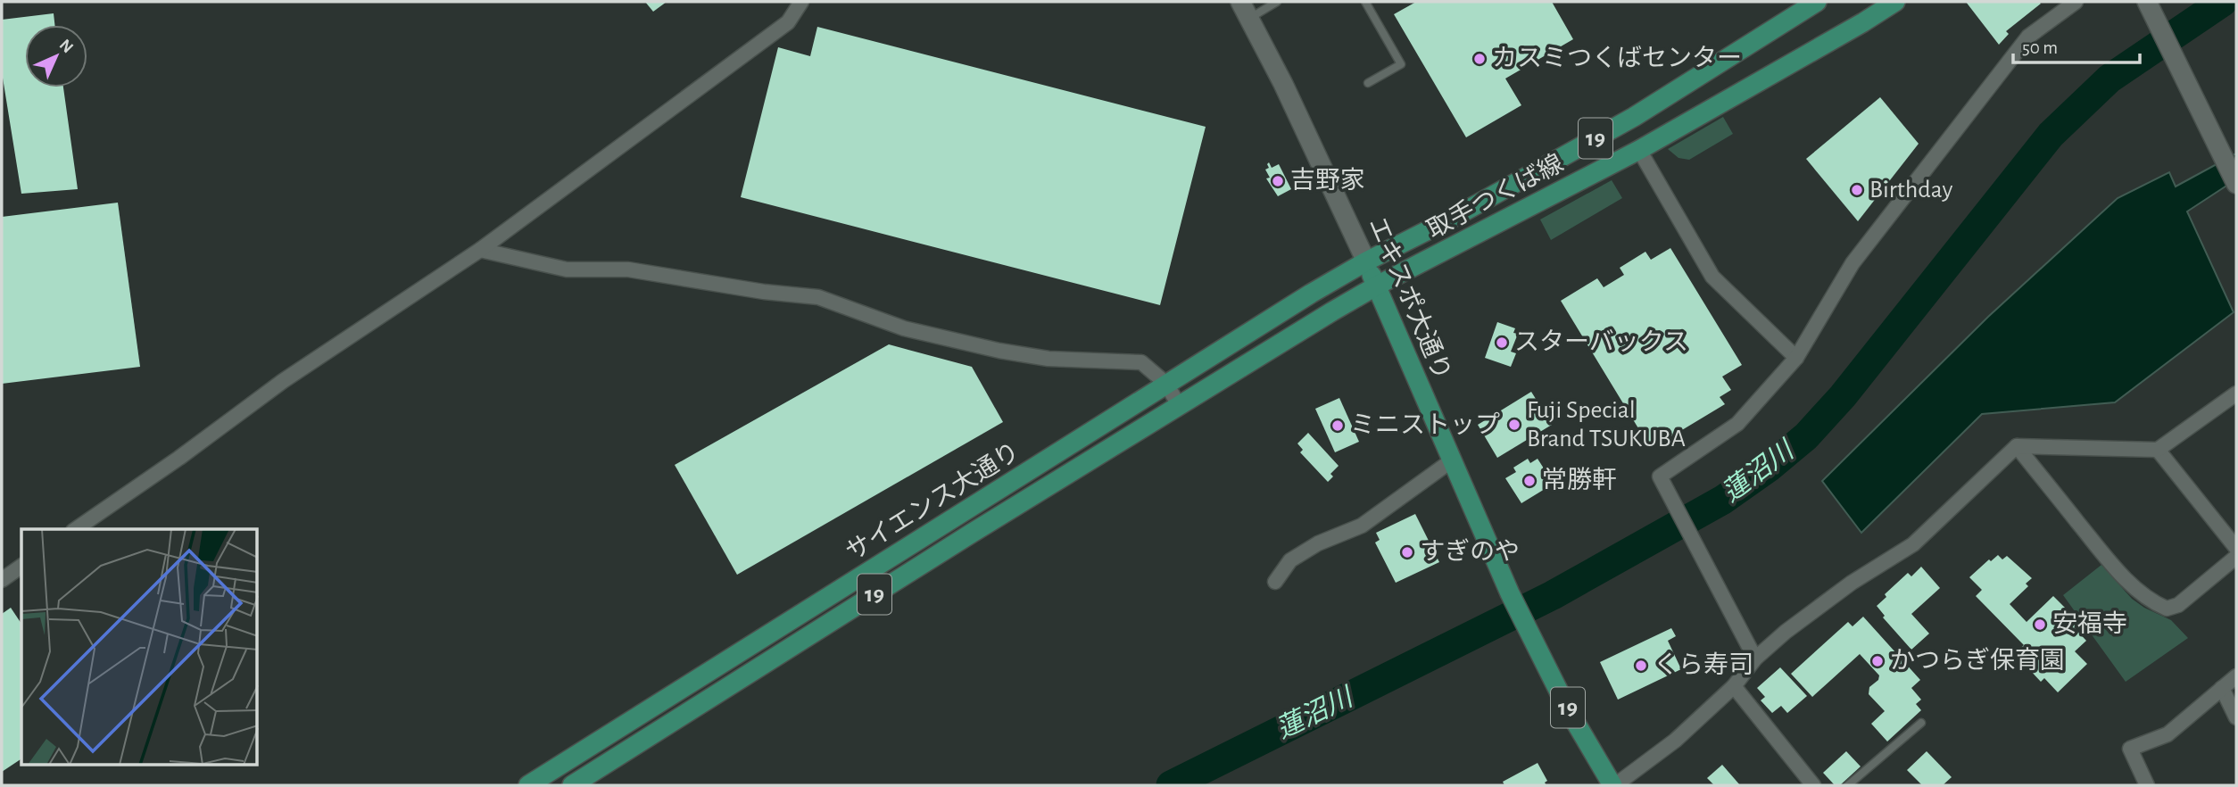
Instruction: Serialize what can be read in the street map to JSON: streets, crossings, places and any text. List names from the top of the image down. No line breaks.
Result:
{"streets":{"main road":["19","取手つくば線","エキスポ大通り","サイエンス大通り"]},"crossings":[["取手つくば線","エキスポ大通り"],["取手つくば線","サイエンス大通り"],["エキスポ大通り","サイエンス大通り"]],"water":["蓮沼川"],"places":["カスミつくばセンター","吉野家","Birthday","スターバックス","Fuji Special Brand TSUKUBA","ミニストップ","常勝軒","すぎのや","安福寺","かつらぎ保育園","くら寿司"],"scale_bar":"50 m","north":"top right"}
